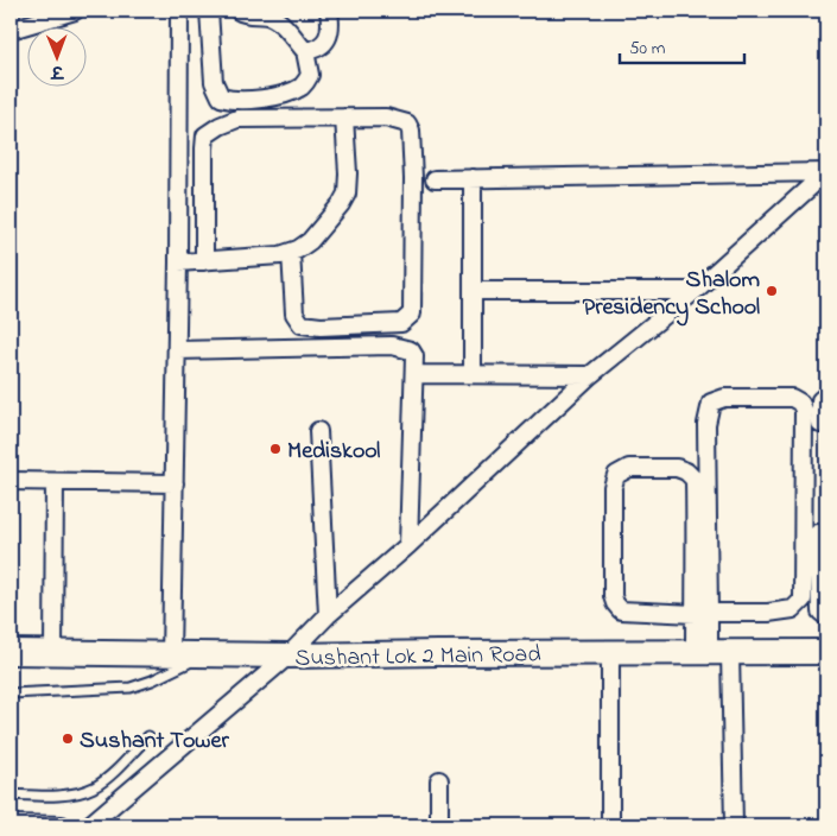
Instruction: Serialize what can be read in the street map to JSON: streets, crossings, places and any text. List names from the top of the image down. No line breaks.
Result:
{"streets":{"street":["Sushant Lok 2 Main Road"]},"places":["Shalom Presidency School","Mediskool","Sushant Tower"],"scale_bar":"50 m","north":"bottom"}
